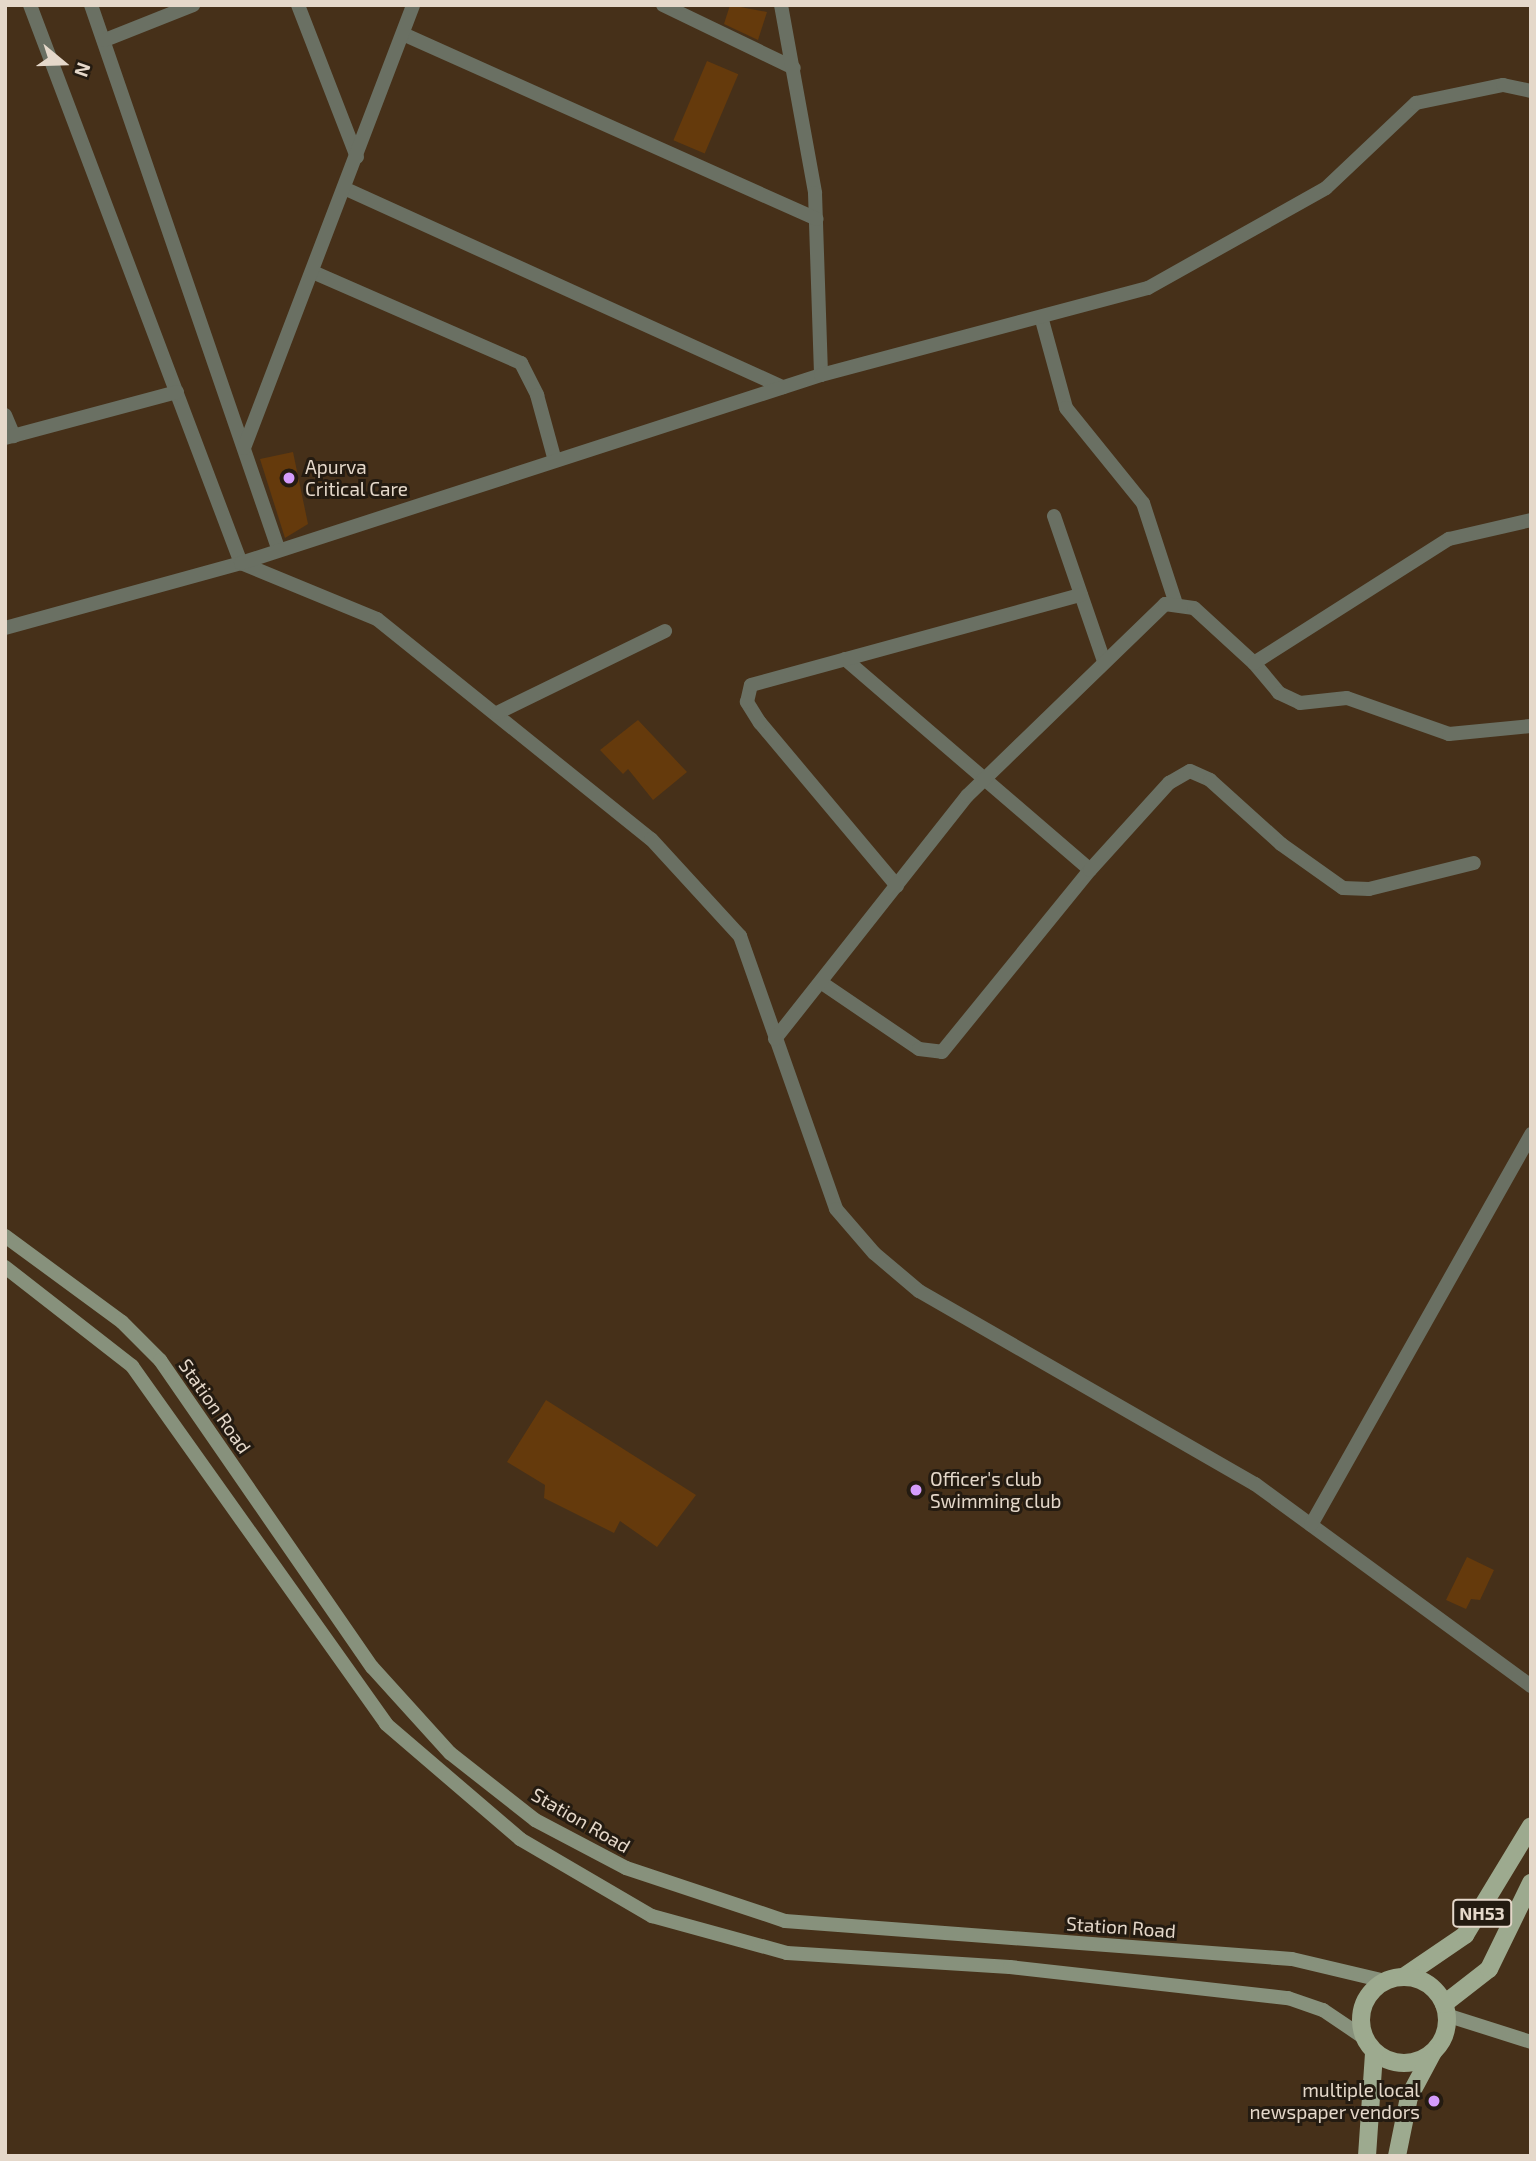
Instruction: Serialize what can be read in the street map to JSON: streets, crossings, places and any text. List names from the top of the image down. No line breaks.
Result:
{"streets":{"main road":["Station Road","NH53"]},"crossings":[["Station Road","NH53"]],"places":["Apurva Critical Care","Officer's club Swimming club","multiple local newspaper vendors"],"north":"right"}
